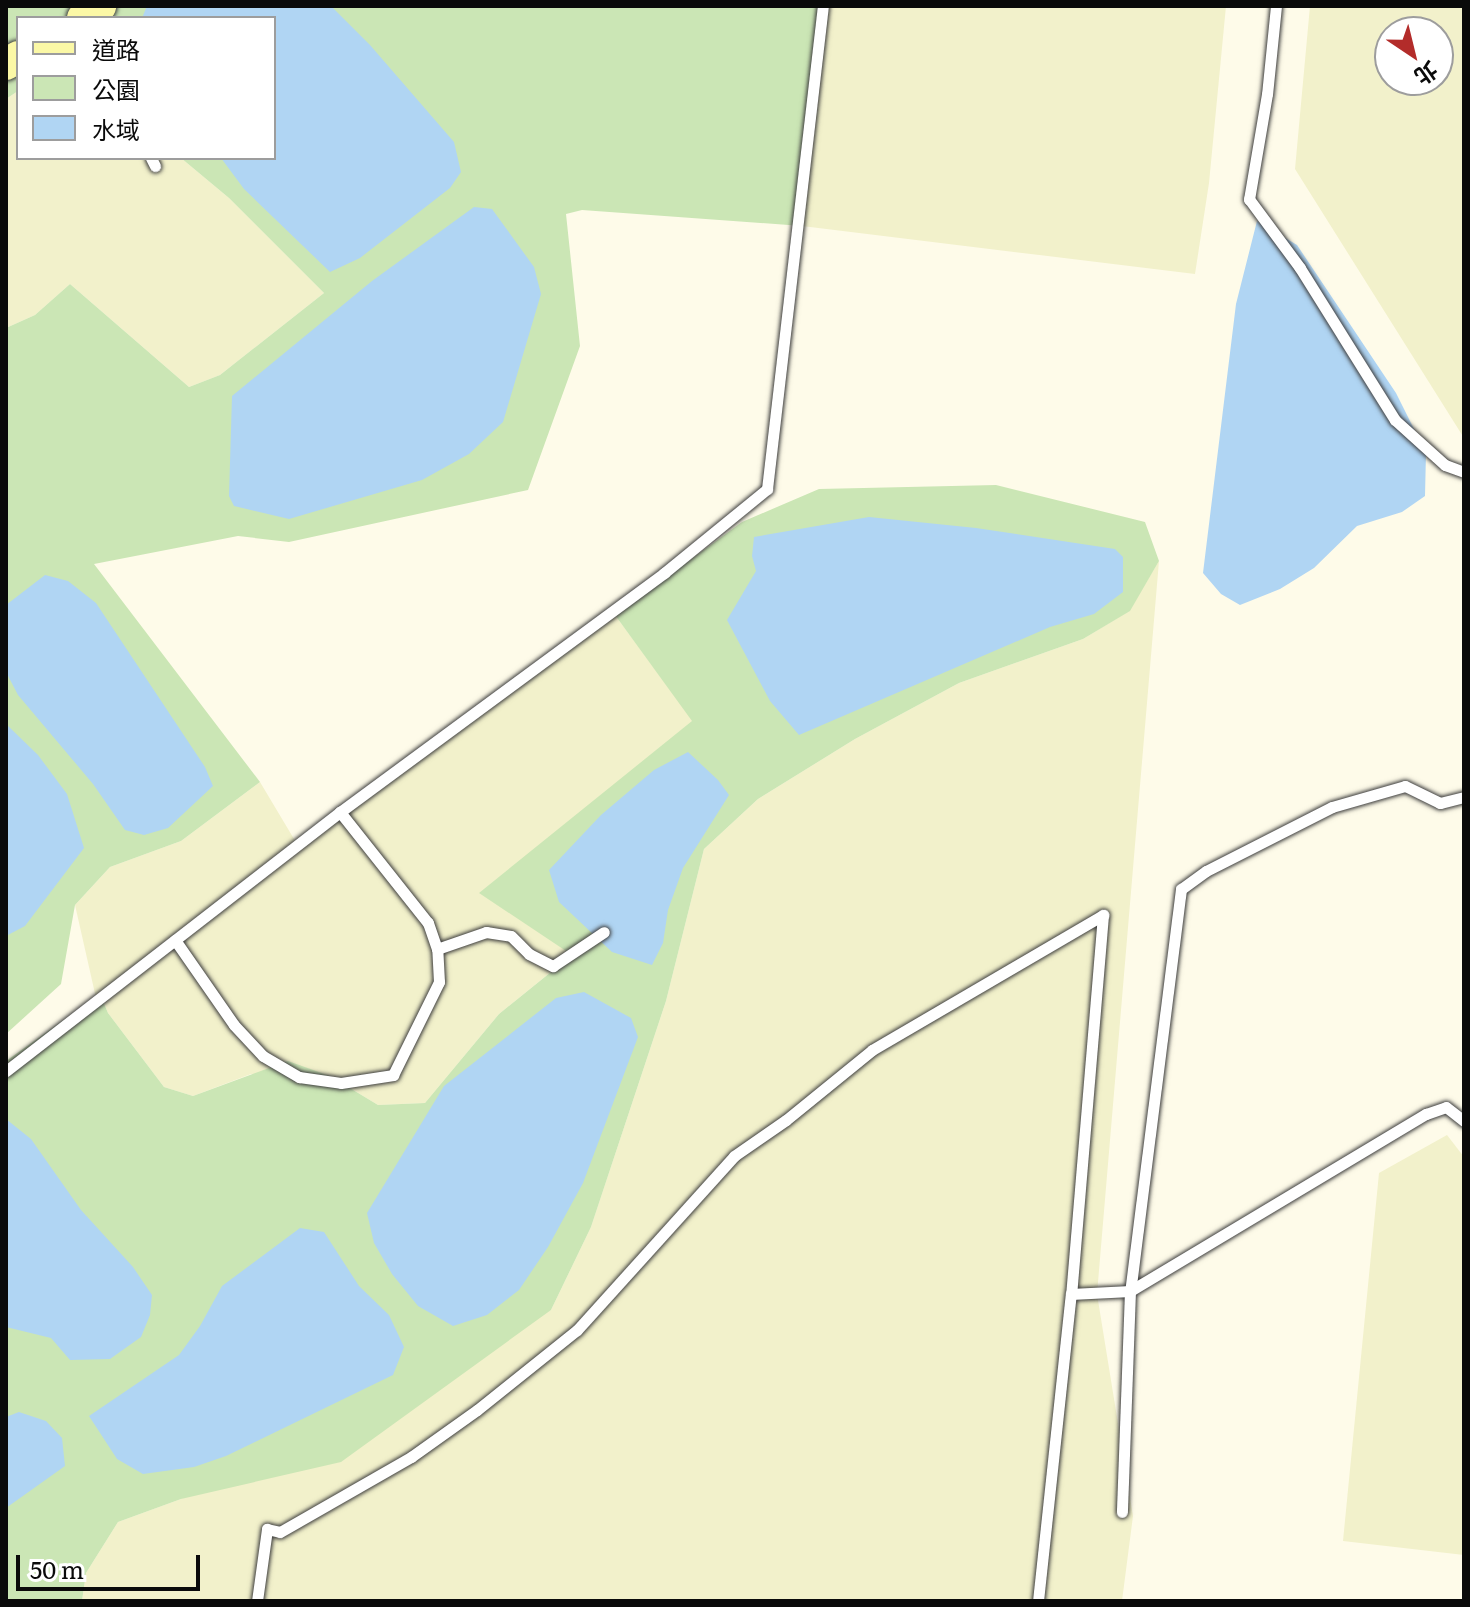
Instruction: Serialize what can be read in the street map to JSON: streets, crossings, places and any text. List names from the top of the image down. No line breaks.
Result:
{"legend":["道路","公園","水域"],"scale_bar":"50 m","north":"bottom right"}
